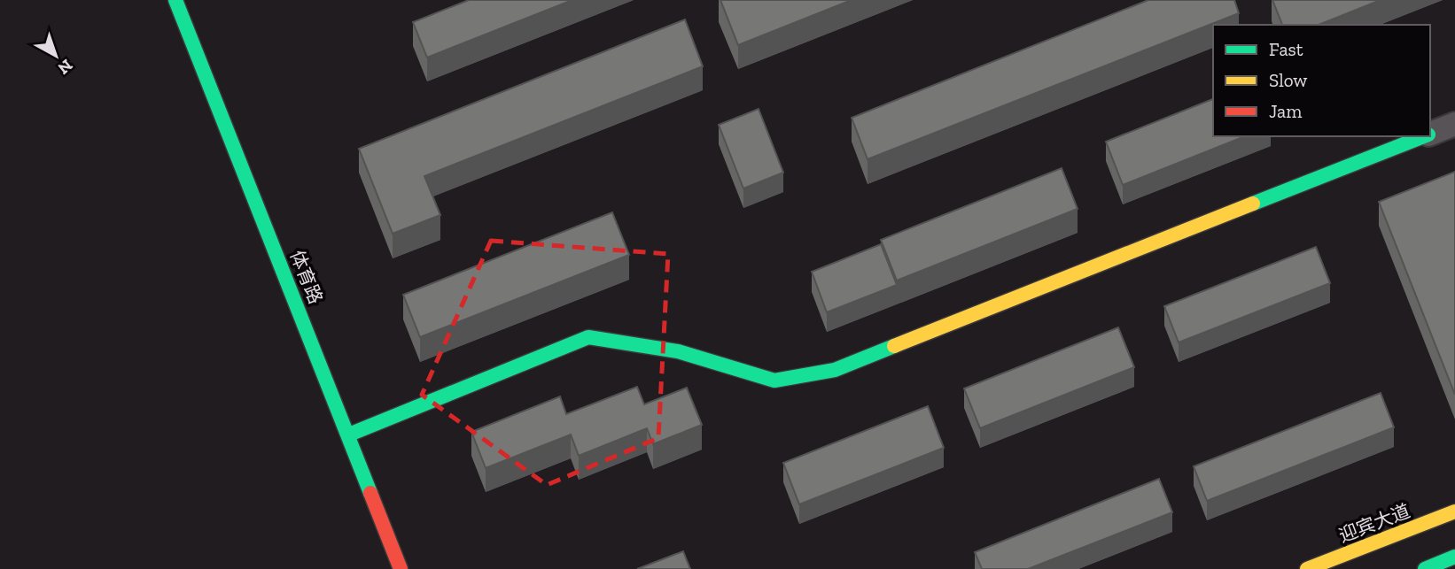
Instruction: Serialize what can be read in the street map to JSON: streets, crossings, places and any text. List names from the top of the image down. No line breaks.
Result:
{"streets":{"main road":["体育路","迎宾大道"]},"legend":["Fast","Slow","Jam"],"north":"bottom right"}
